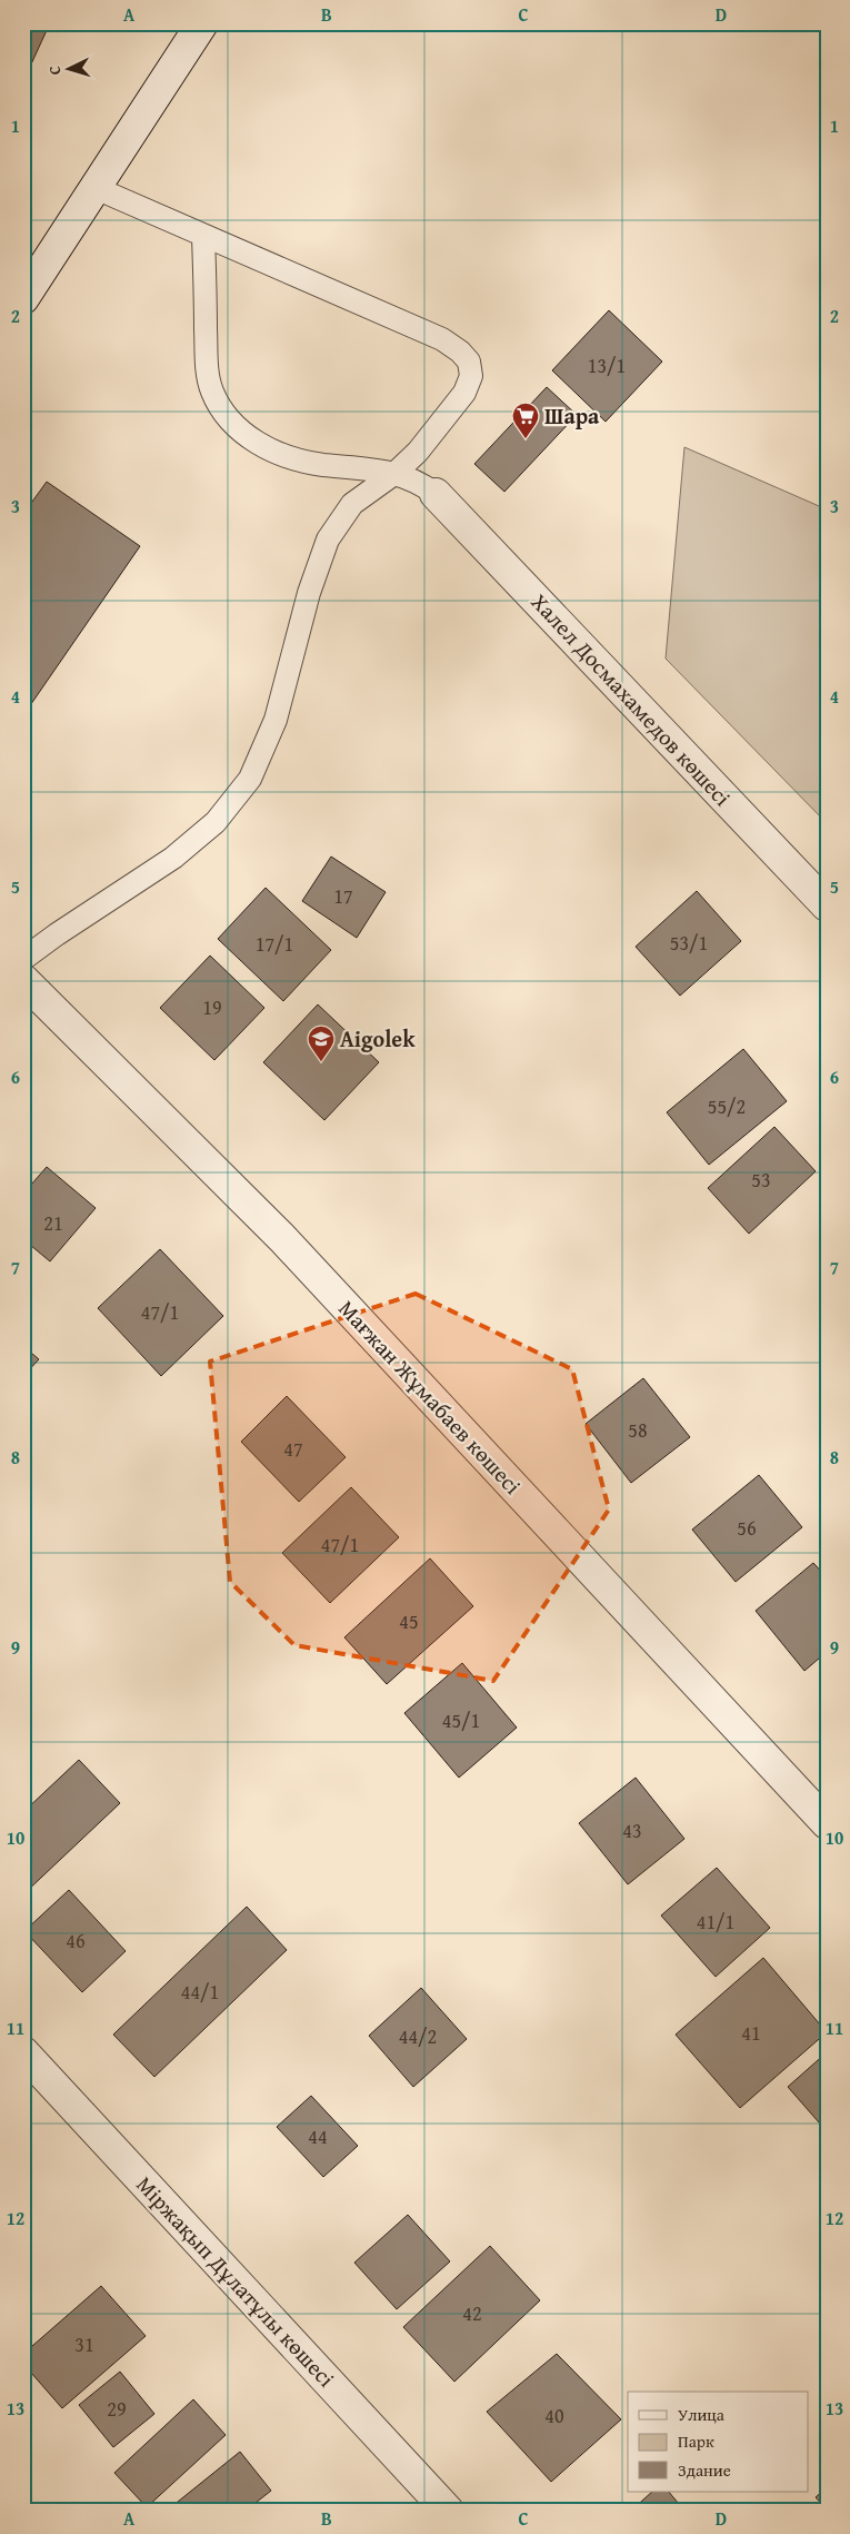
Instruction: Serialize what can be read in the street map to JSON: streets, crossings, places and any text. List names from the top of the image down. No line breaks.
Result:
{"streets":{"street":["Халел Досмахамедов көшесі","Мағжан Жұмабаев көшесі","Міржақып Дұлатұлы көшесі"]},"places":{"supermarket":["Шара"],"school or university":["Aigolek"]},"house_numbers":["13/1","17","53/1","17/1","19","55/2","53","21","47/1","58","47","56","47/1","45","45/1","43","41/1","46","44/1","41","44/2","44","42","31","29","40"],"legend":["Улица","Парк","Здание"],"north":"left","grid":{"columns":["A","B","C","D"],"rows":["1","2","3","4","5","6","7","8","9","10","11","12","13"]}}
